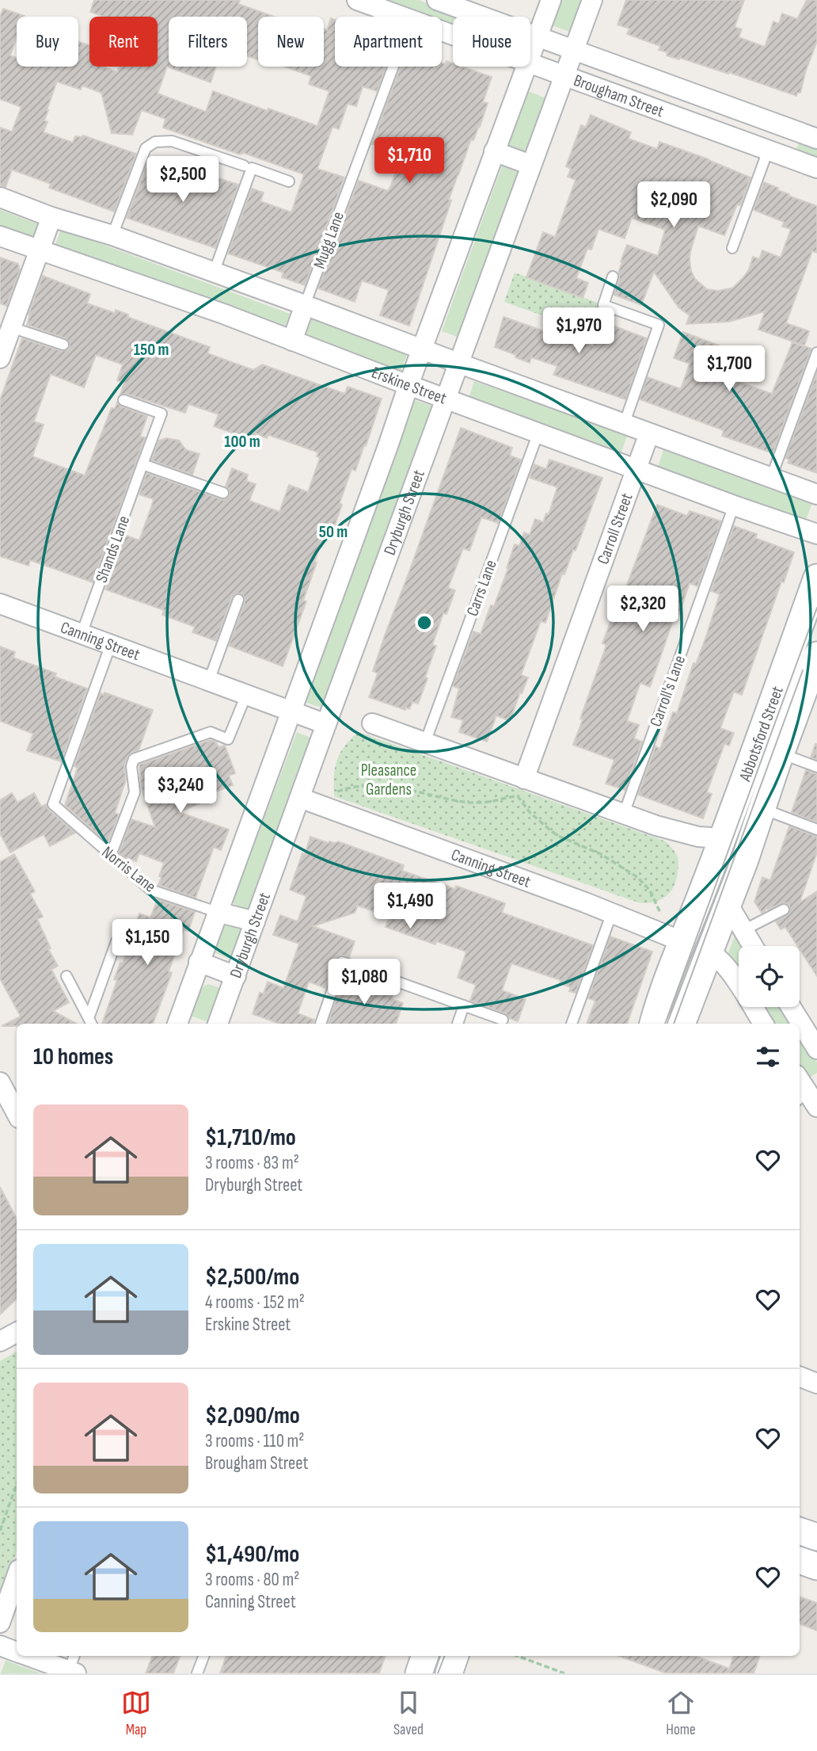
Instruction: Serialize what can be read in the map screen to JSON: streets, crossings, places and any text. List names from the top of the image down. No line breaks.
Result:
{"streets":{"street":["Brougham Street","Erskine Street","Dryburgh Street","Carroll Street","Canning Street","Abbotsford Street"],"lane":["Mugg Lane","Shands Lane","Carrs Lane","Carroll's Lane","Norris Lane"]},"crossings":[["Brougham Street","Dryburgh Street"],["Erskine Street","Dryburgh Street"],["Erskine Street","Carroll Street"],["Erskine Street","Carrs Lane"],["Erskine Street","Carroll's Lane"],["Dryburgh Street","Canning Street"],["Shands Lane","Canning Street"],["Canning Street","Abbotsford Street"],["Canning Street","Norris Lane"]],"parks":["Pleasance Gardens"],"page":{"chip":["Buy","Rent","Filters","New","Apartment","House"],"price":["$1,710","$2,500","$2,090","$1,970","$1,700","$2,320","$3,240","$1,490","$1,150","$1,080"],"heading":"10 homes","list":[{"name":"$1,710/mo","note":"3 rooms · 83 m² · Dryburgh Street"},{"name":"$2,500/mo","note":"4 rooms · 152 m² · Erskine Street"},{"name":"$2,090/mo","note":"3 rooms · 110 m² · Brougham Street"},{"name":"$1,490/mo","note":"3 rooms · 80 m² · Canning Street"}],"tabs":["Map","Saved","Home"]},"rings":["150 m","100 m","50 m"]}
